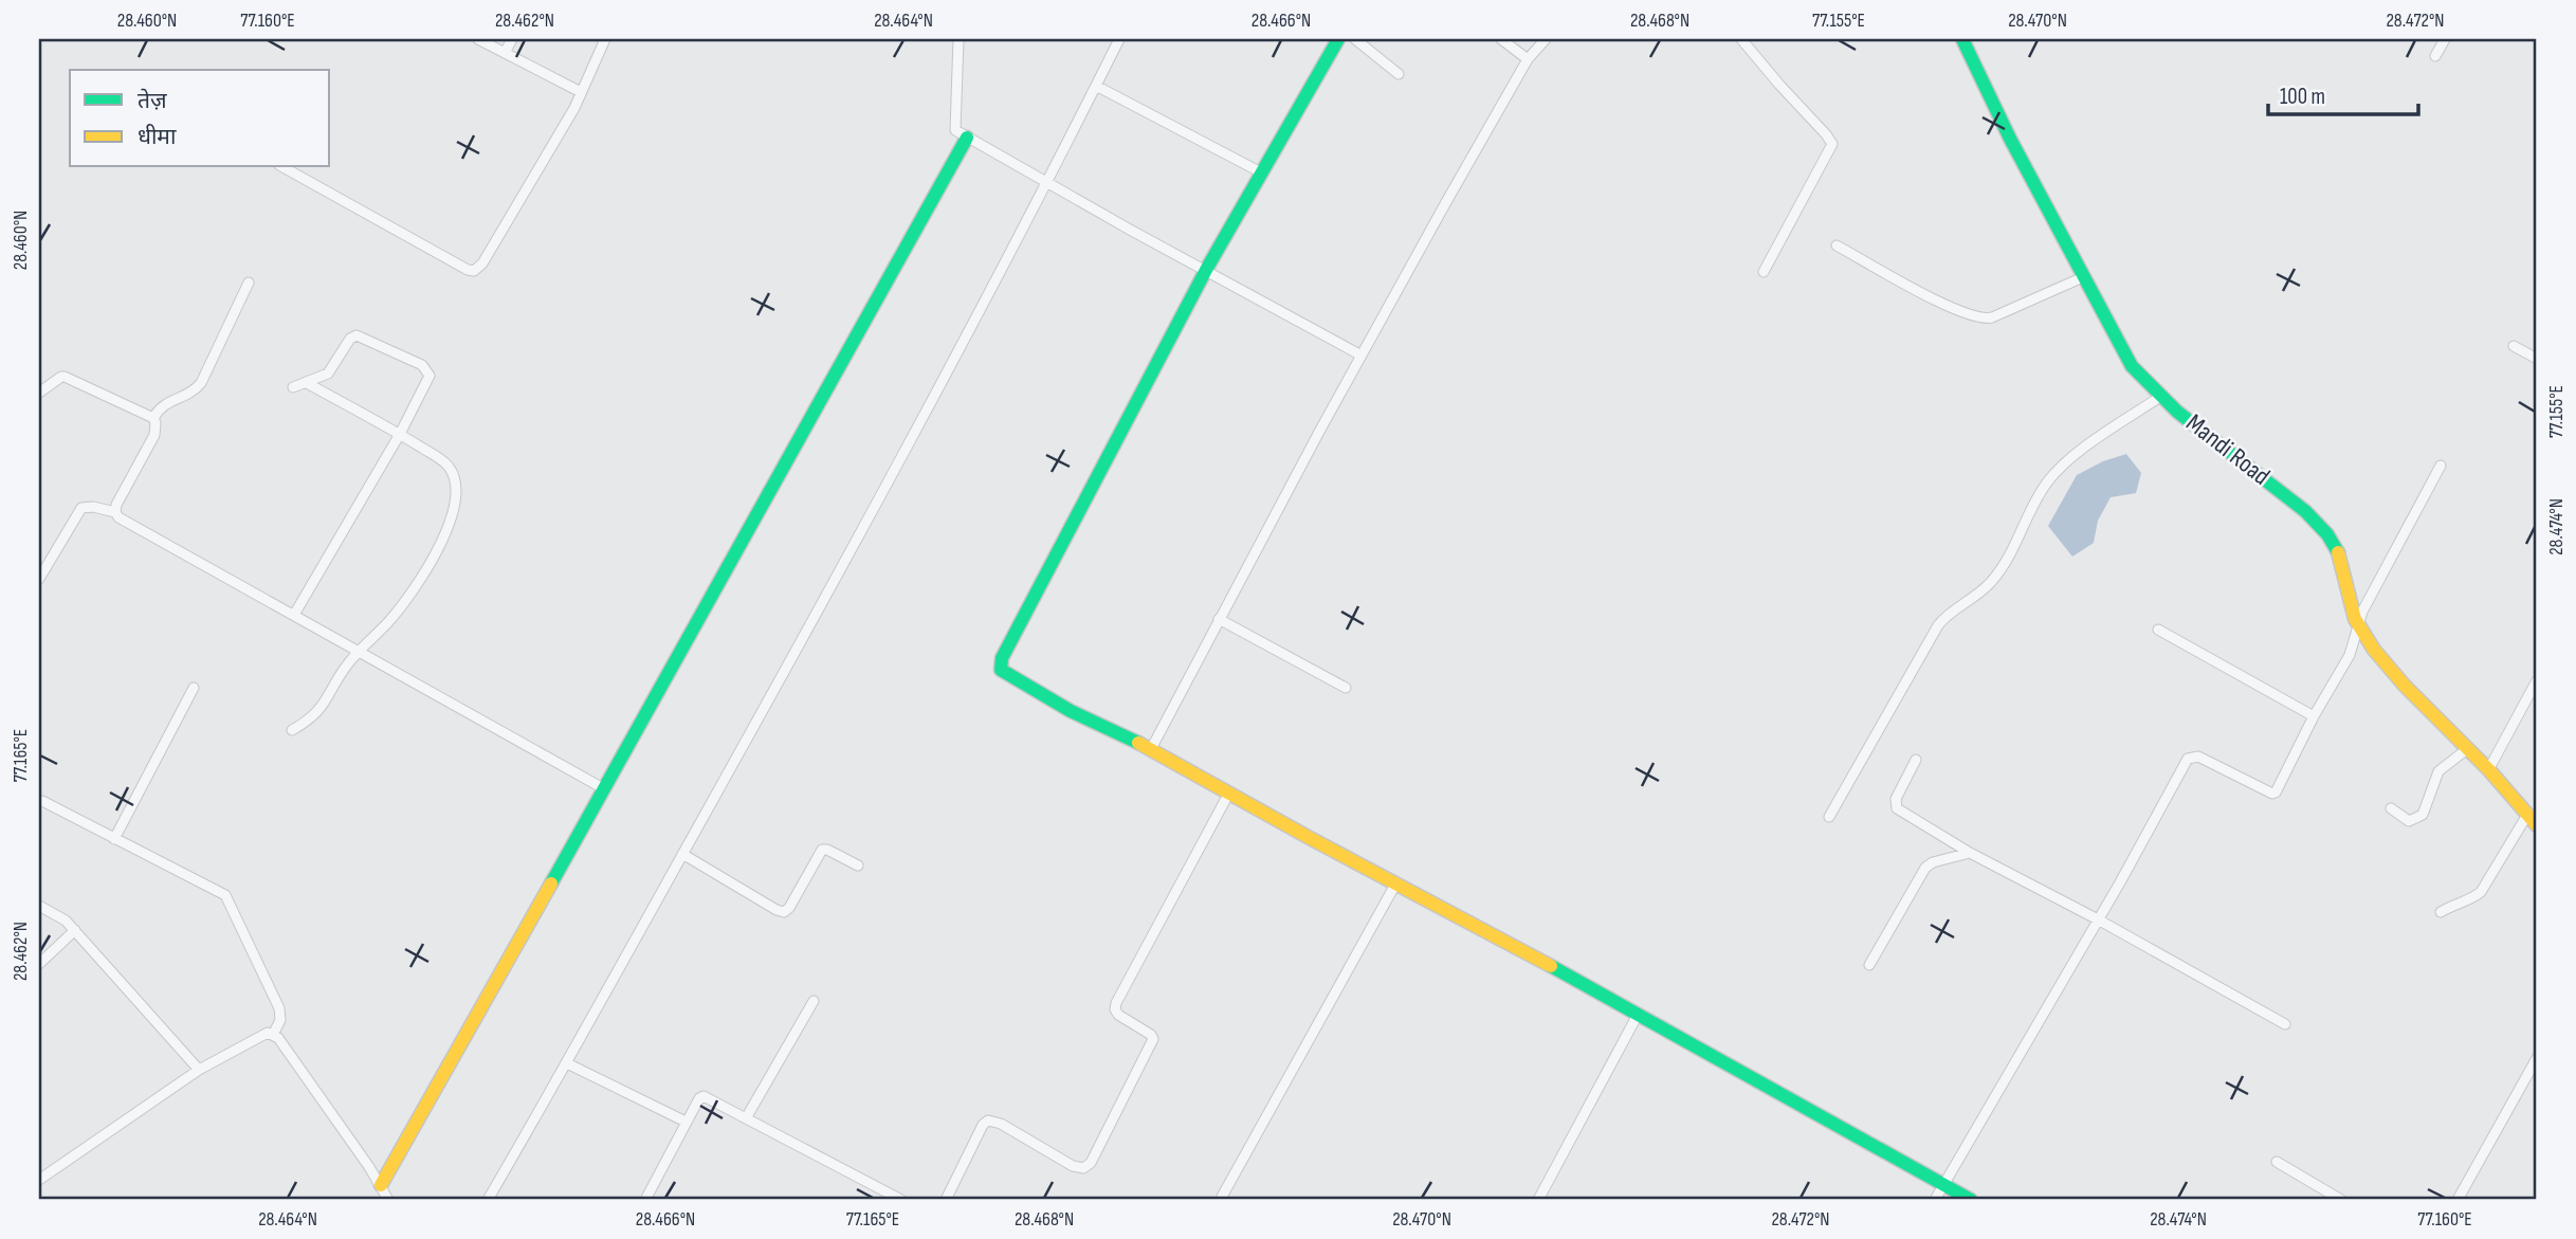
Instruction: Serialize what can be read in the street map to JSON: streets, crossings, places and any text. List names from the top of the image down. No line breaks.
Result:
{"streets":{"street":["Mandi Road"]},"legend":["तेज़","धीमा"],"scale_bar":"100 m","coordinates":["28.460°N","77.160°E","28.462°N","28.464°N","28.466°N","28.468°N","77.155°E","28.470°N","28.472°N","28.474°N","77.165°E"]}
